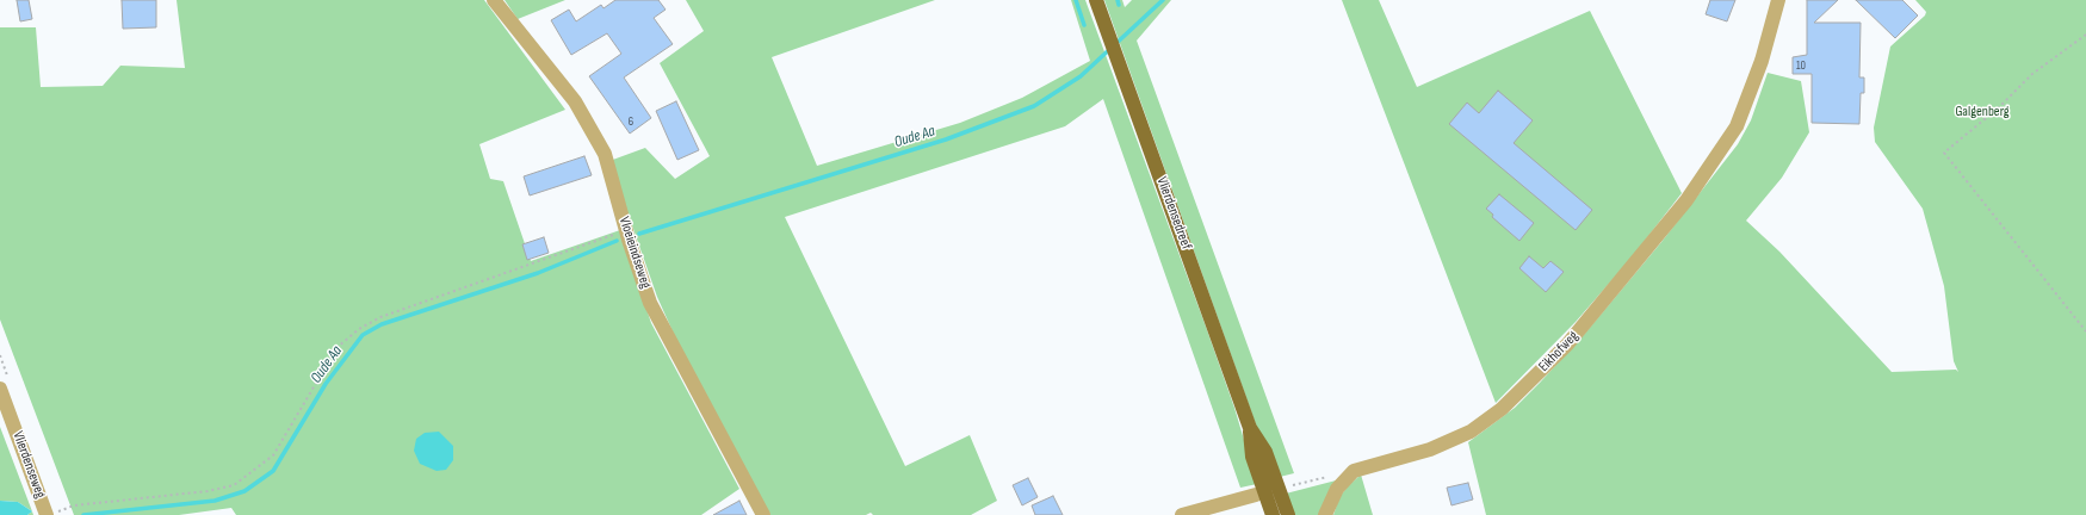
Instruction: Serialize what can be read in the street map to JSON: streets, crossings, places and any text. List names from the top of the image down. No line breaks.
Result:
{"streets":{"main road":["Vlierdensedreef"],"street":["Vloeieindseweg","Eikhofweg","Vlierdenseweg"]},"water":["Oude Aa"],"parks":["Galgenberg"],"house_numbers":["10","6"]}
